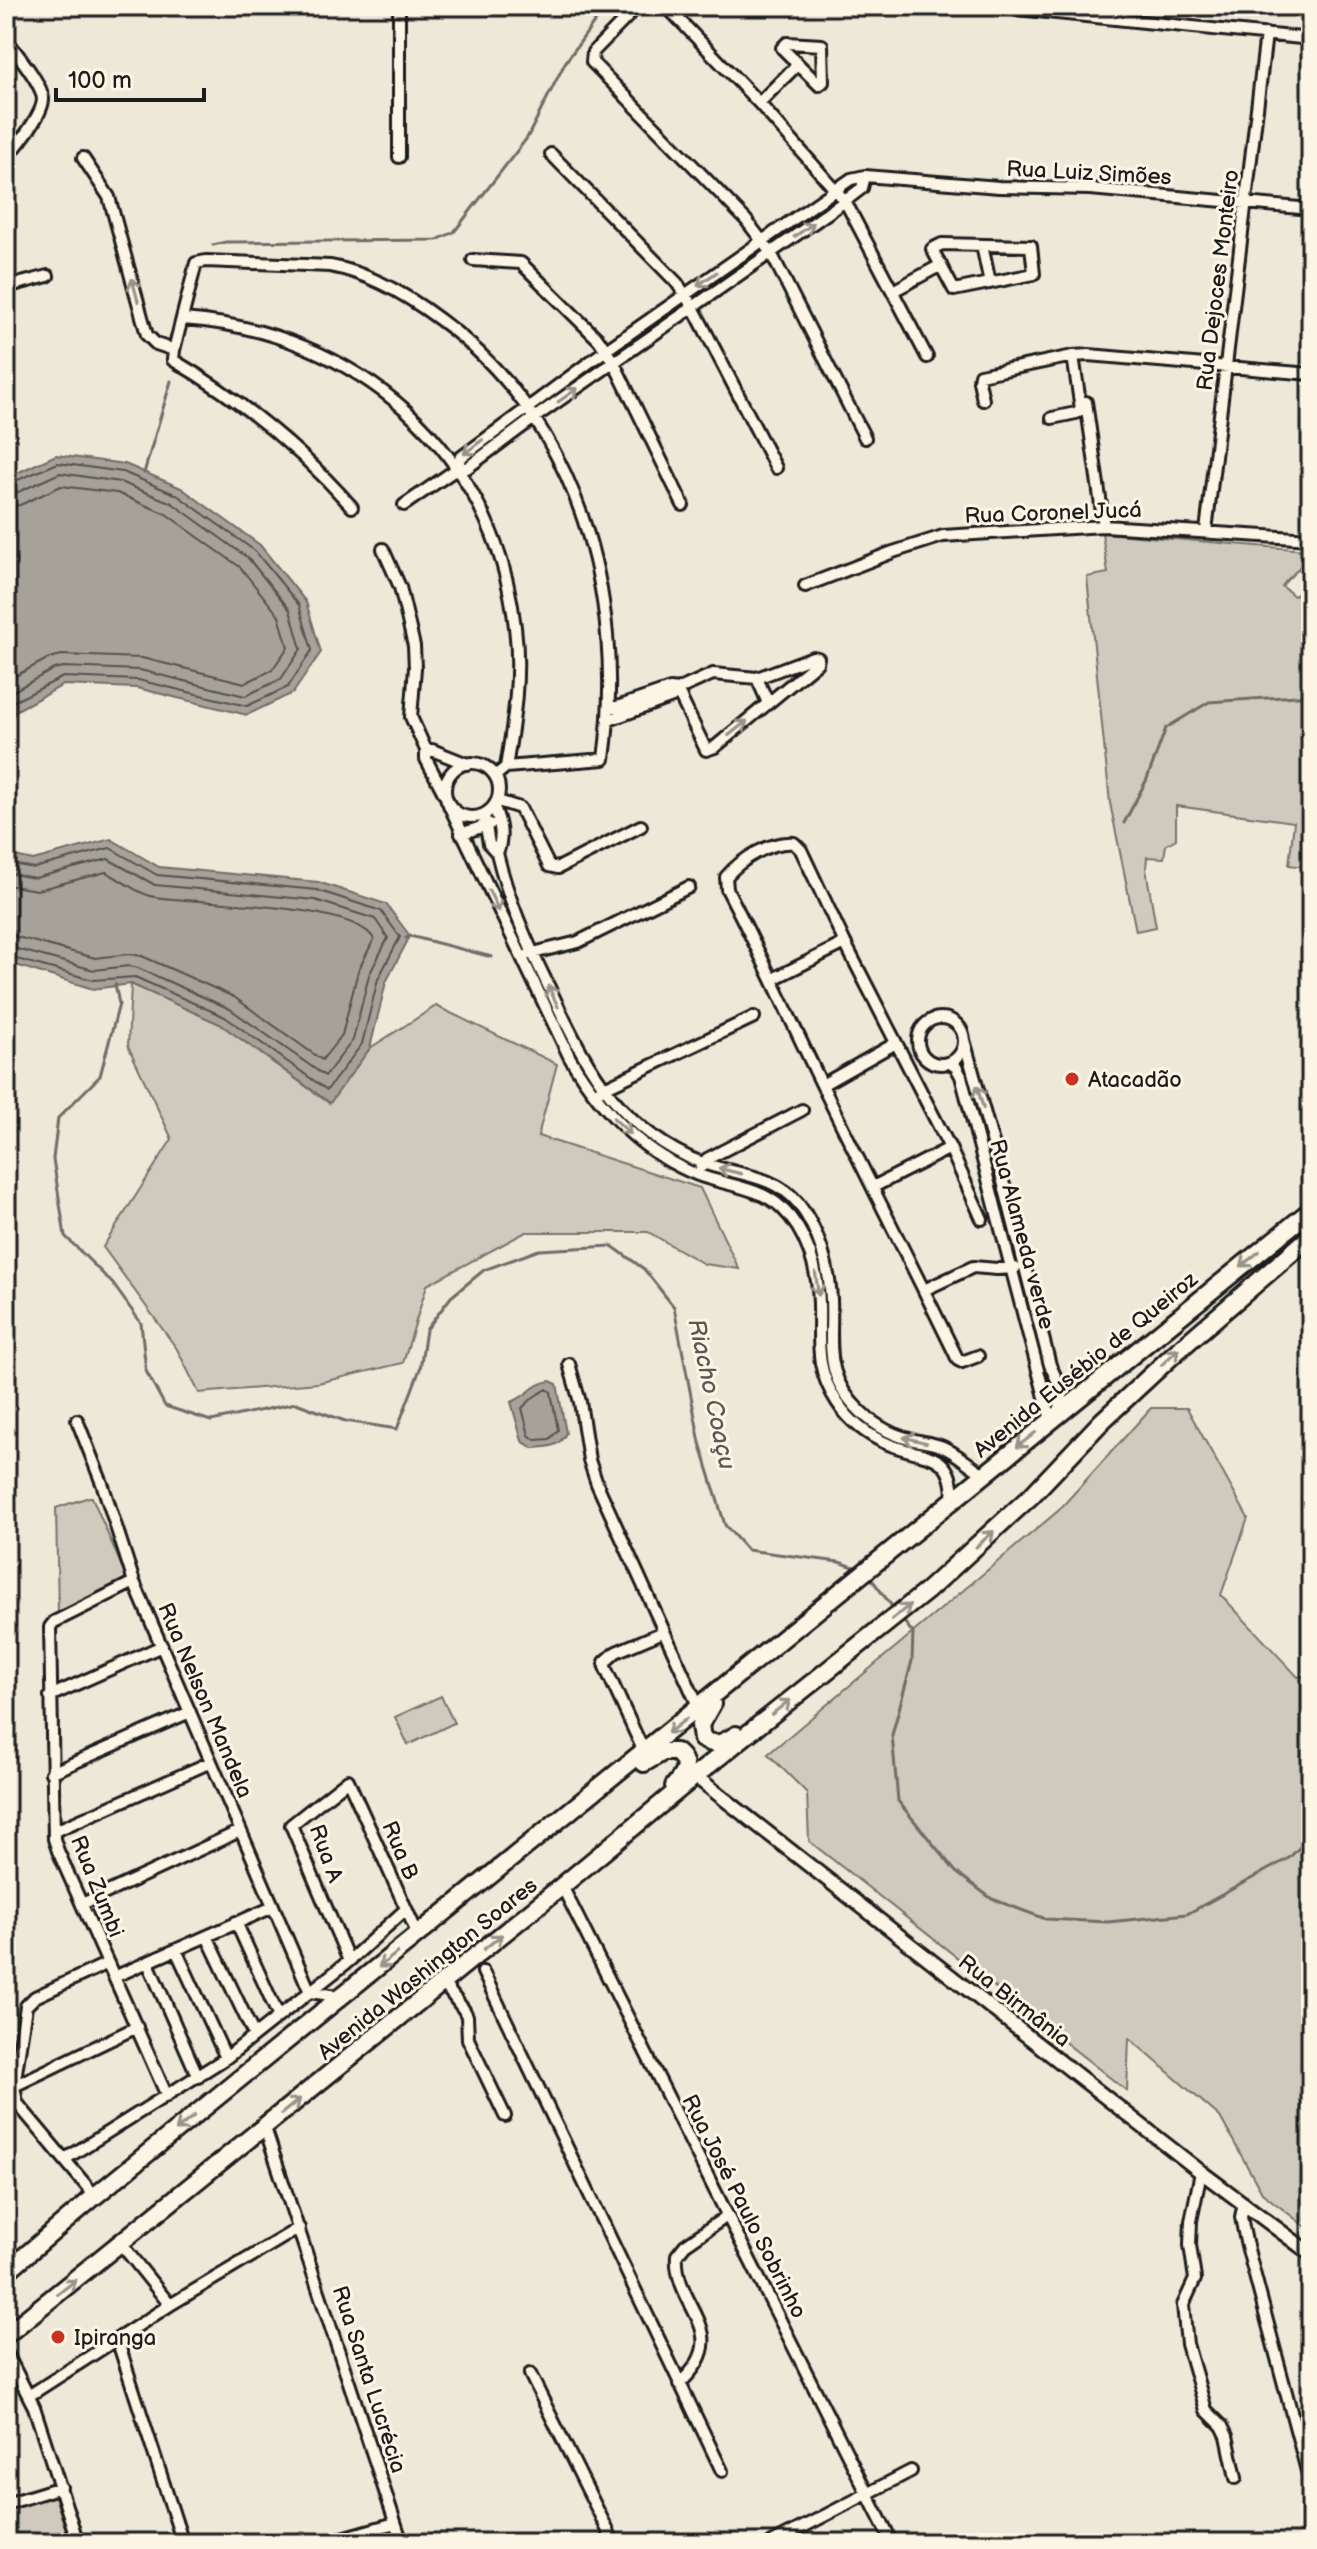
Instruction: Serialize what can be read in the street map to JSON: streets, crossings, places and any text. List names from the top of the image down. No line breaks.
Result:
{"streets":{"highway":["Avenida Eusébio de Queiroz","Avenida Washington Soares"],"street":["Rua Luiz Simões","Rua Dejoces Monteiro","Rua Coronel Jucá","Rua Alameda verde","Rua Nelson Mandela","Rua B","Rua A","Rua Zumbi","Rua Birmânia","Rua José Paulo Sobrinho","Rua Santa Lucrécia"]},"crossings":[["Rua Luiz Simões","Rua Dejoces Monteiro"],["Rua Dejoces Monteiro","Rua Coronel Jucá"],["Rua Alameda verde","Avenida Eusébio de Queiroz"],["Avenida Eusébio de Queiroz","Avenida Washington Soares"],["Rua Nelson Mandela","Rua Zumbi"],["Rua B","Rua A"],["Rua B","Avenida Washington Soares"],["Avenida Washington Soares","Rua Birmânia"],["Avenida Washington Soares","Rua José Paulo Sobrinho"],["Avenida Washington Soares","Rua Santa Lucrécia"]],"one_way":["Avenida Eusébio de Queiroz"],"water":["Riacho Coaçu"],"places":["Atacadão","Ipiranga"],"scale_bar":"100 m"}
